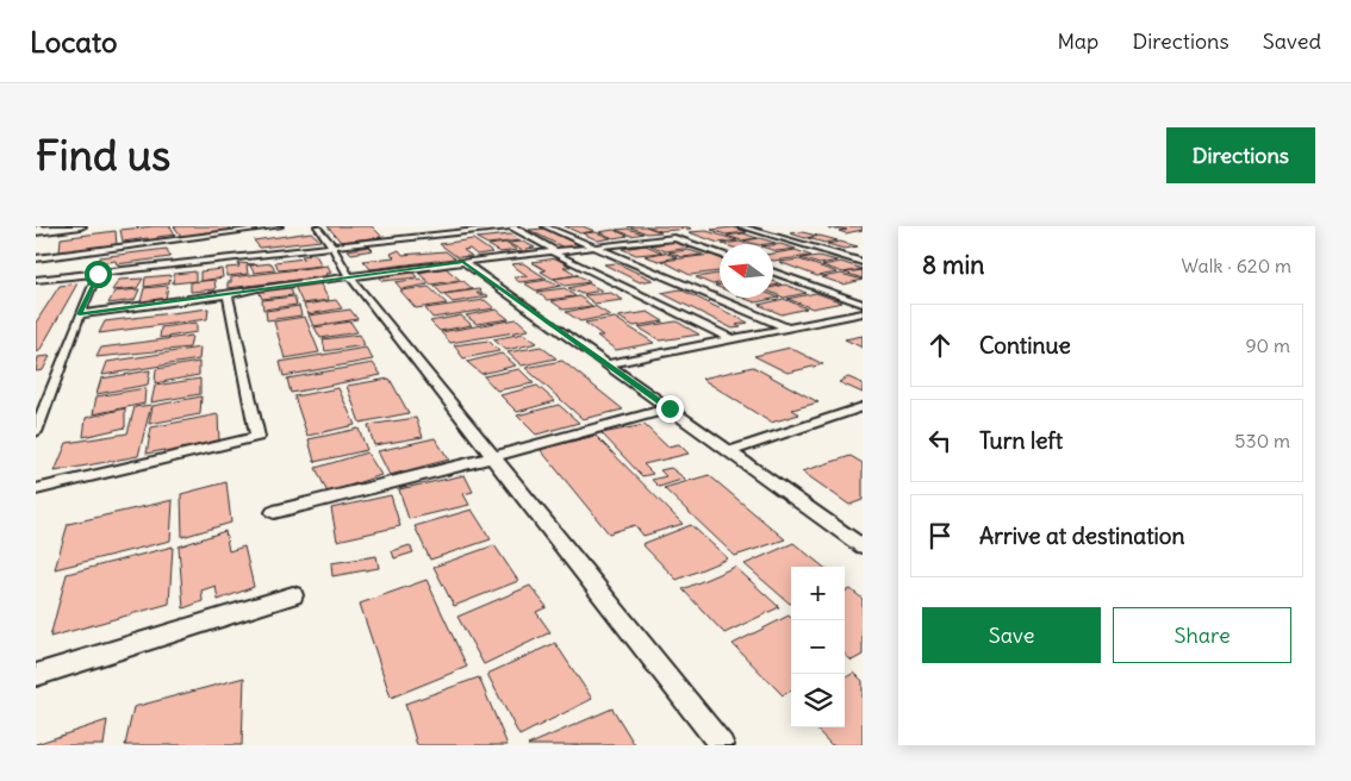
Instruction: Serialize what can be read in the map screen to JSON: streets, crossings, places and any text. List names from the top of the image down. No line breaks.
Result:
{"north":"left","page":{"header":"Locato","nav":["Map","Directions","Saved"],"buttons":["Directions",["Save","Share"]],"title":"Find us","heading":["8 min","Walk · 620 m"],"list":[["Continue","90 m"],["Turn left","530 m"],"Arrive at destination"],"map_buttons":["+","−"]}}
